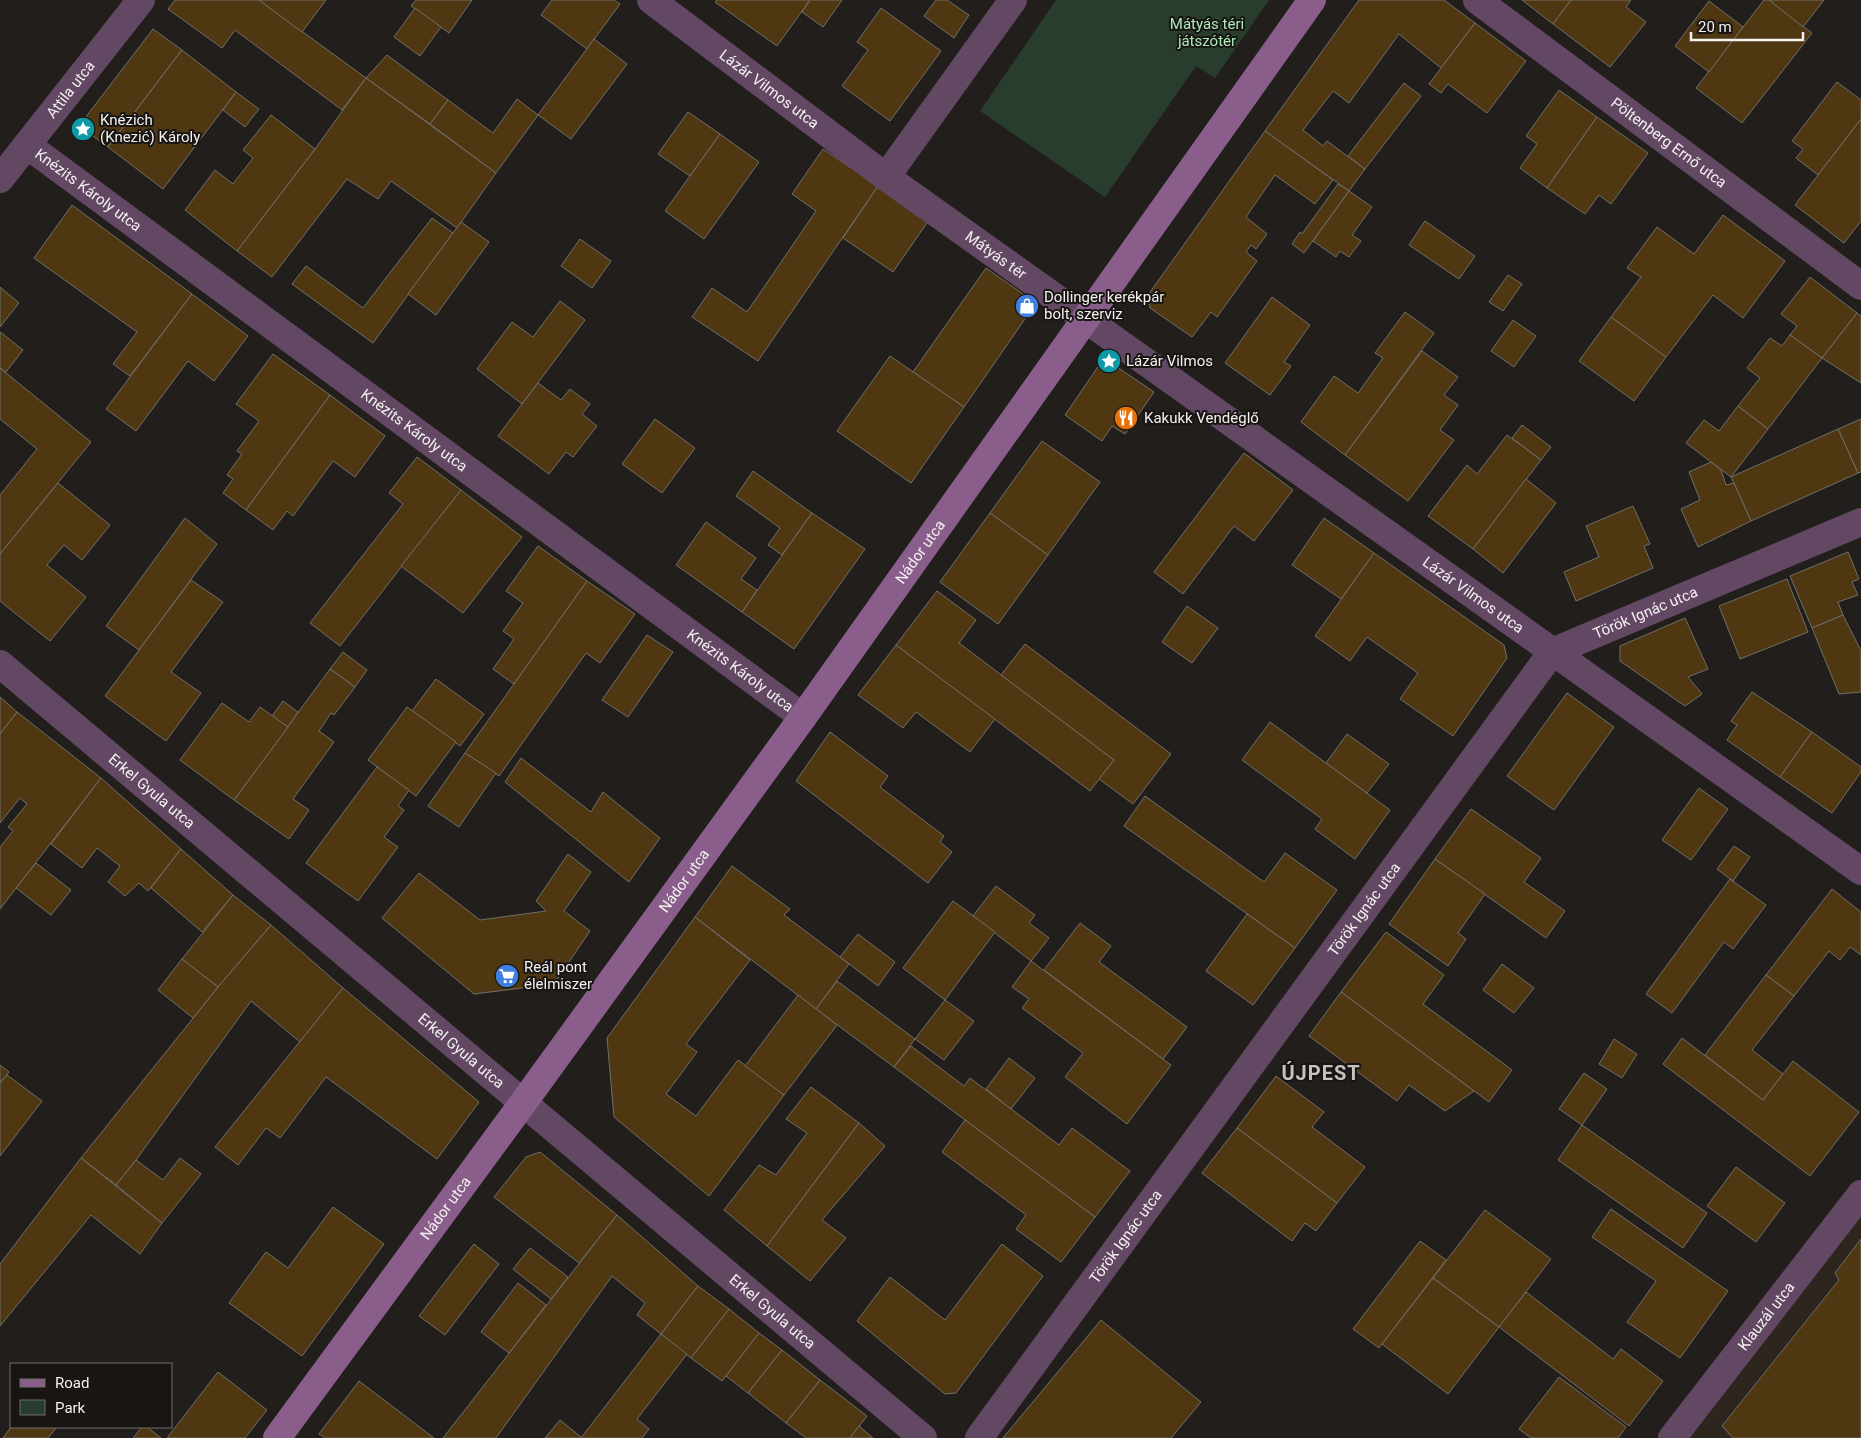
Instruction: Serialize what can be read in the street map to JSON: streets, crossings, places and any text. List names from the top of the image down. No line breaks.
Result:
{"streets":{"street":["Lázár Vilmos utca","Attila utca","Pöltenberg Ernő utca","Knézits Károly utca","Mátyás tér","Nádor utca","Török Ignác utca","Erkel Gyula utca","Klauzál utca"]},"crossings":[["Lázár Vilmos utca","Mátyás tér"],["Lázár Vilmos utca","Nádor utca"],["Lázár Vilmos utca","Török Ignác utca"],["Attila utca","Knézits Károly utca"],["Knézits Károly utca","Nádor utca"],["Mátyás tér","Nádor utca"],["Nádor utca","Erkel Gyula utca"]],"districts":["ÚJPEST"],"parks":["Mátyás téri játszótér"],"places":{"place":["Knézich (Knezić) Károly","Lázár Vilmos"],"shop":["Dollinger kerékpár bolt, szerviz"],"restaurant":["Kakukk Vendéglő"],"supermarket":["Reál pont élelmiszer"]},"legend":["Road","Park"],"scale_bar":"20 m"}
